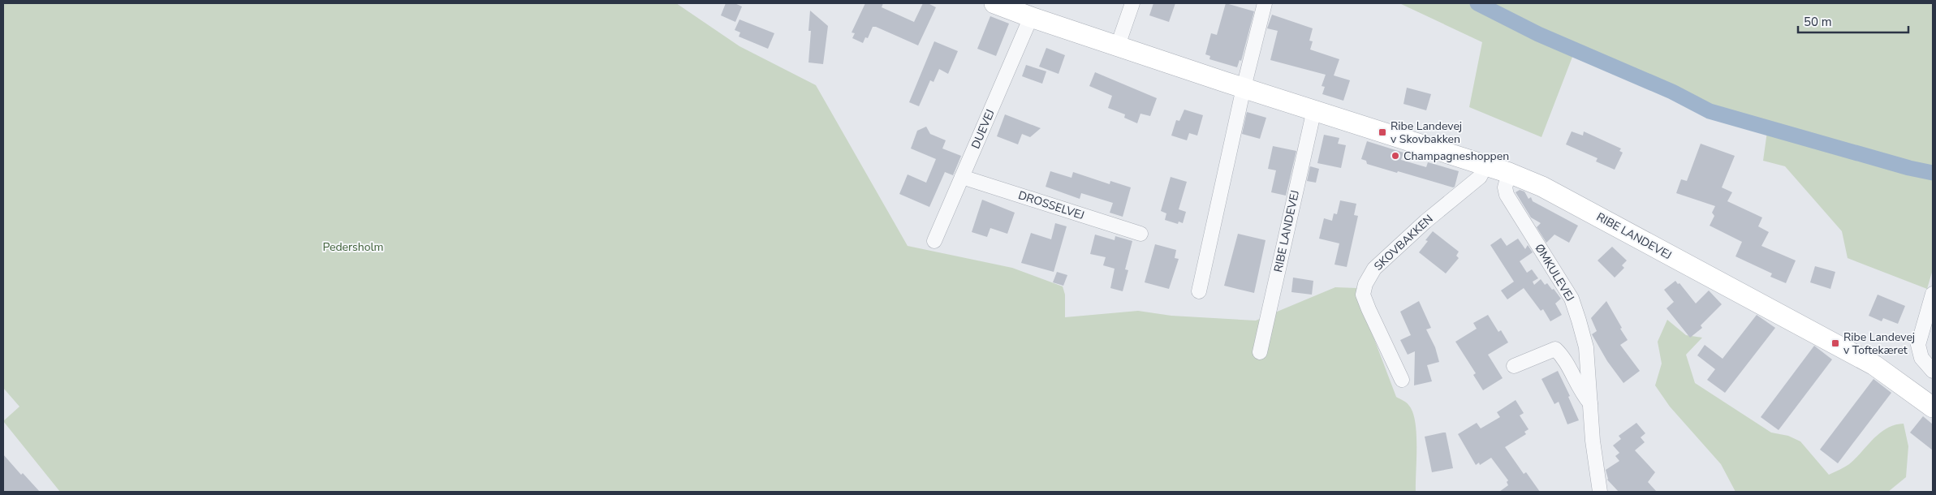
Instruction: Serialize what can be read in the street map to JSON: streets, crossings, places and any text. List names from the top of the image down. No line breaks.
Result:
{"streets":{"main road":["RIBE LANDEVEJ"],"street":["DUEVEJ","DROSSELVEJ","SKOVBAKKEN","ØMKULEVEJ"]},"crossings":[["DUEVEJ","DROSSELVEJ"],["DUEVEJ","RIBE LANDEVEJ"],["RIBE LANDEVEJ","SKOVBAKKEN"],["RIBE LANDEVEJ","ØMKULEVEJ"]],"parks":["Pedersholm"],"places":{"transit":["Ribe Landevej v Skovbakken","Ribe Landevej v Toftekæret"],"other":["Champagneshoppen"]},"scale_bar":"50 m"}
